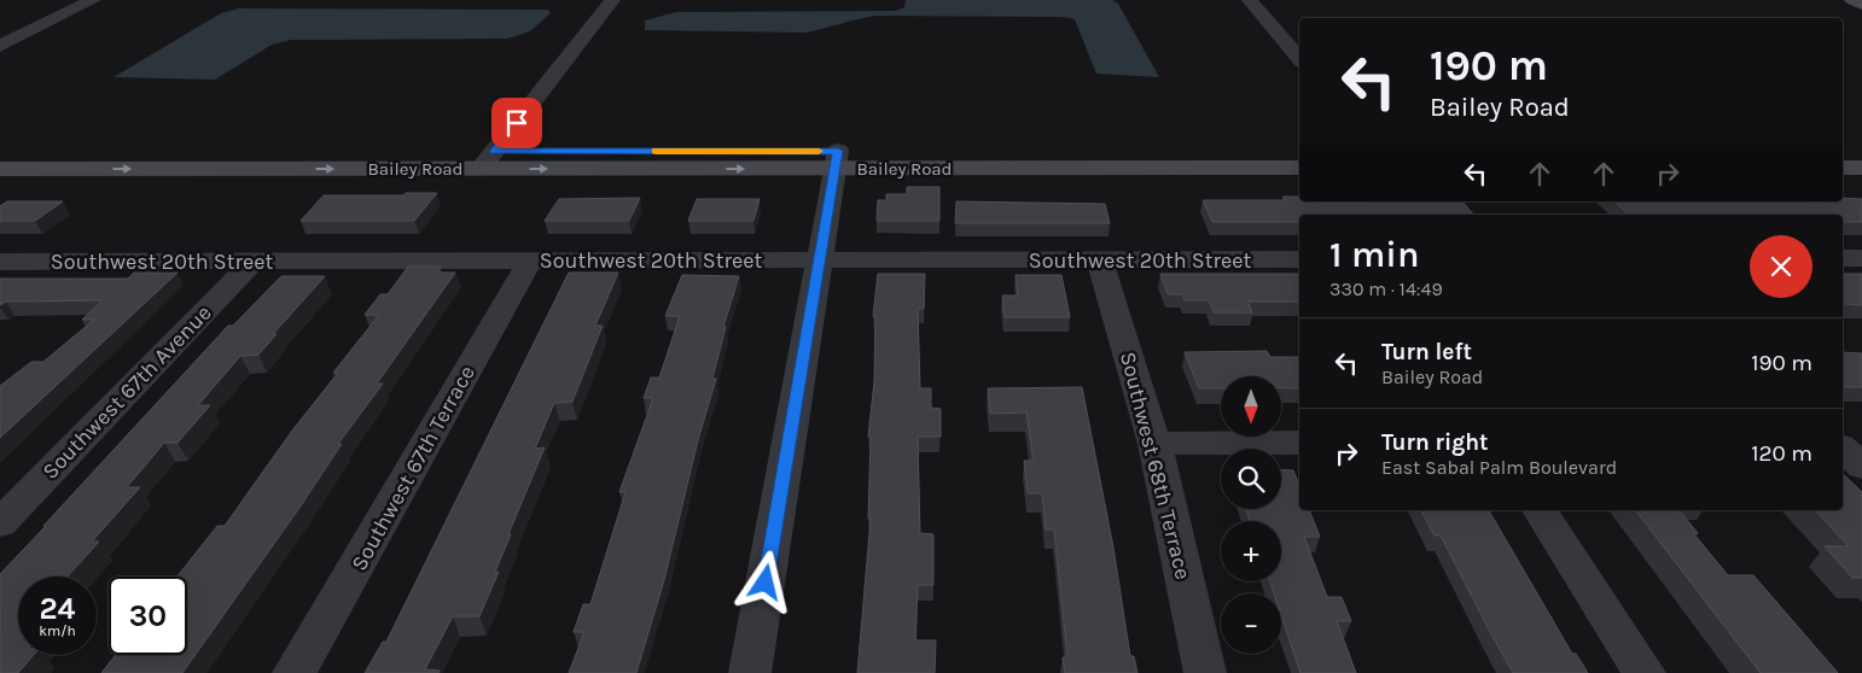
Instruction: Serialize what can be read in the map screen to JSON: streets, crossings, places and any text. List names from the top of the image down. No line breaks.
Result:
{"streets":{"street":["Bailey Road","Southwest 20th Street","Southwest 67th Avenue","Southwest 68th Terrace","Southwest 67th Terrace"]},"crossings":[["Southwest 20th Street","Southwest 67th Avenue"],["Southwest 20th Street","Southwest 68th Terrace"],["Southwest 20th Street","Southwest 67th Terrace"]],"north":"bottom","page":{"turn":["190 m","Bailey Road"],"heading":["1 min","330 m · 14:49"],"list":[{"name":"Turn left","note":"Bailey Road","value":"190 m"},{"name":"Turn right","note":"East Sabal Palm Boulevard","value":"120 m"}],"map_buttons":["+","−"],"speed":"24 km/h","limit":"30"}}
